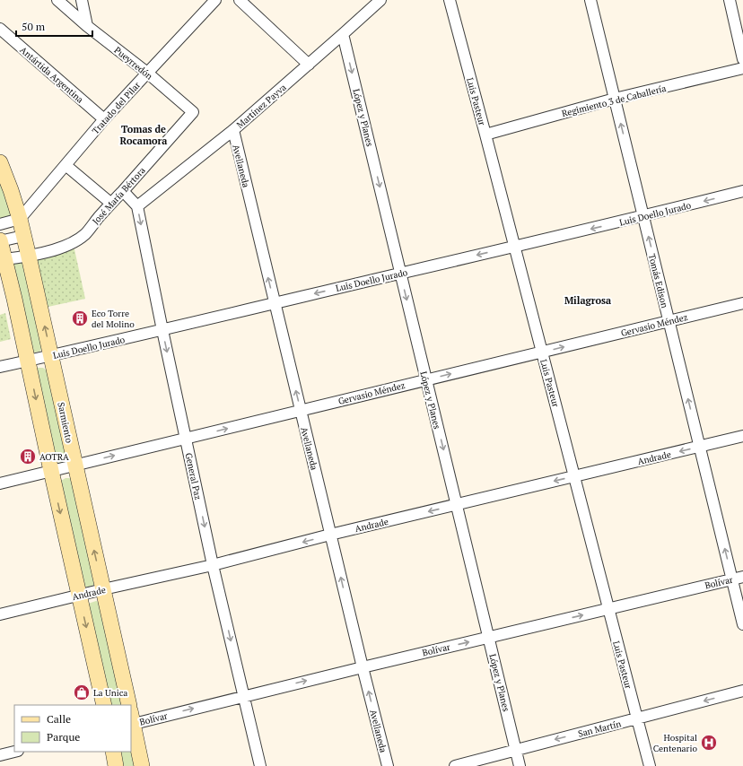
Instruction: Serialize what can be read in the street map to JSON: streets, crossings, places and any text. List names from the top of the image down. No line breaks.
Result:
{"streets":{"main road":["Sarmiento"],"street":["Pueyrredón","Antártida Argentina","Regimiento 3 de Caballería","Luis Pasteur","Martínez Payva","Tratado del Pilar","López y Planes","Avellaneda","José María Bértora","Luis Doello Jurado","Tomás Edison","Gervasio Méndez","Andrade","General Paz","Bolívar","San Martín"]},"crossings":[["Pueyrredón","Tratado del Pilar"],["Pueyrredón","José María Bértora"],["Antártida Argentina","Tratado del Pilar"],["Regimiento 3 de Caballería","Luis Pasteur"],["Regimiento 3 de Caballería","Tomás Edison"],["Luis Pasteur","Luis Doello Jurado"],["Luis Pasteur","Gervasio Méndez"],["Luis Pasteur","Andrade"],["Luis Pasteur","Bolívar"],["Luis Pasteur","San Martín"],["Martínez Payva","López y Planes"],["Martínez Payva","Avellaneda"],["Martínez Payva","General Paz"],["Tratado del Pilar","Sarmiento"],["López y Planes","Luis Doello Jurado"],["López y Planes","Gervasio Méndez"],["López y Planes","Andrade"],["López y Planes","Bolívar"],["López y Planes","San Martín"],["Avellaneda","Luis Doello Jurado"],["Avellaneda","Gervasio Méndez"],["Avellaneda","Andrade"],["Avellaneda","Bolívar"],["José María Bértora","Sarmiento"],["Luis Doello Jurado","Tomás Edison"],["Luis Doello Jurado","Sarmiento"],["Luis Doello Jurado","General Paz"],["Tomás Edison","Gervasio Méndez"],["Tomás Edison","Andrade"],["Tomás Edison","Bolívar"],["Gervasio Méndez","Sarmiento"],["Gervasio Méndez","General Paz"],["Sarmiento","Andrade"],["Andrade","General Paz"],["General Paz","Bolívar"]],"one_way":["López y Planes","Avellaneda","Luis Doello Jurado","Tomás Edison","Gervasio Méndez","Andrade","General Paz","Bolívar","San Martín"],"districts":["Tomas de Rocamora","Milagrosa"],"places":{"building":["Eco Torre del Molino","AOTRA"],"shop":["La Unica"],"hospital":["Hospital Centenario"]},"legend":["Calle","Parque"],"scale_bar":"50 m"}
